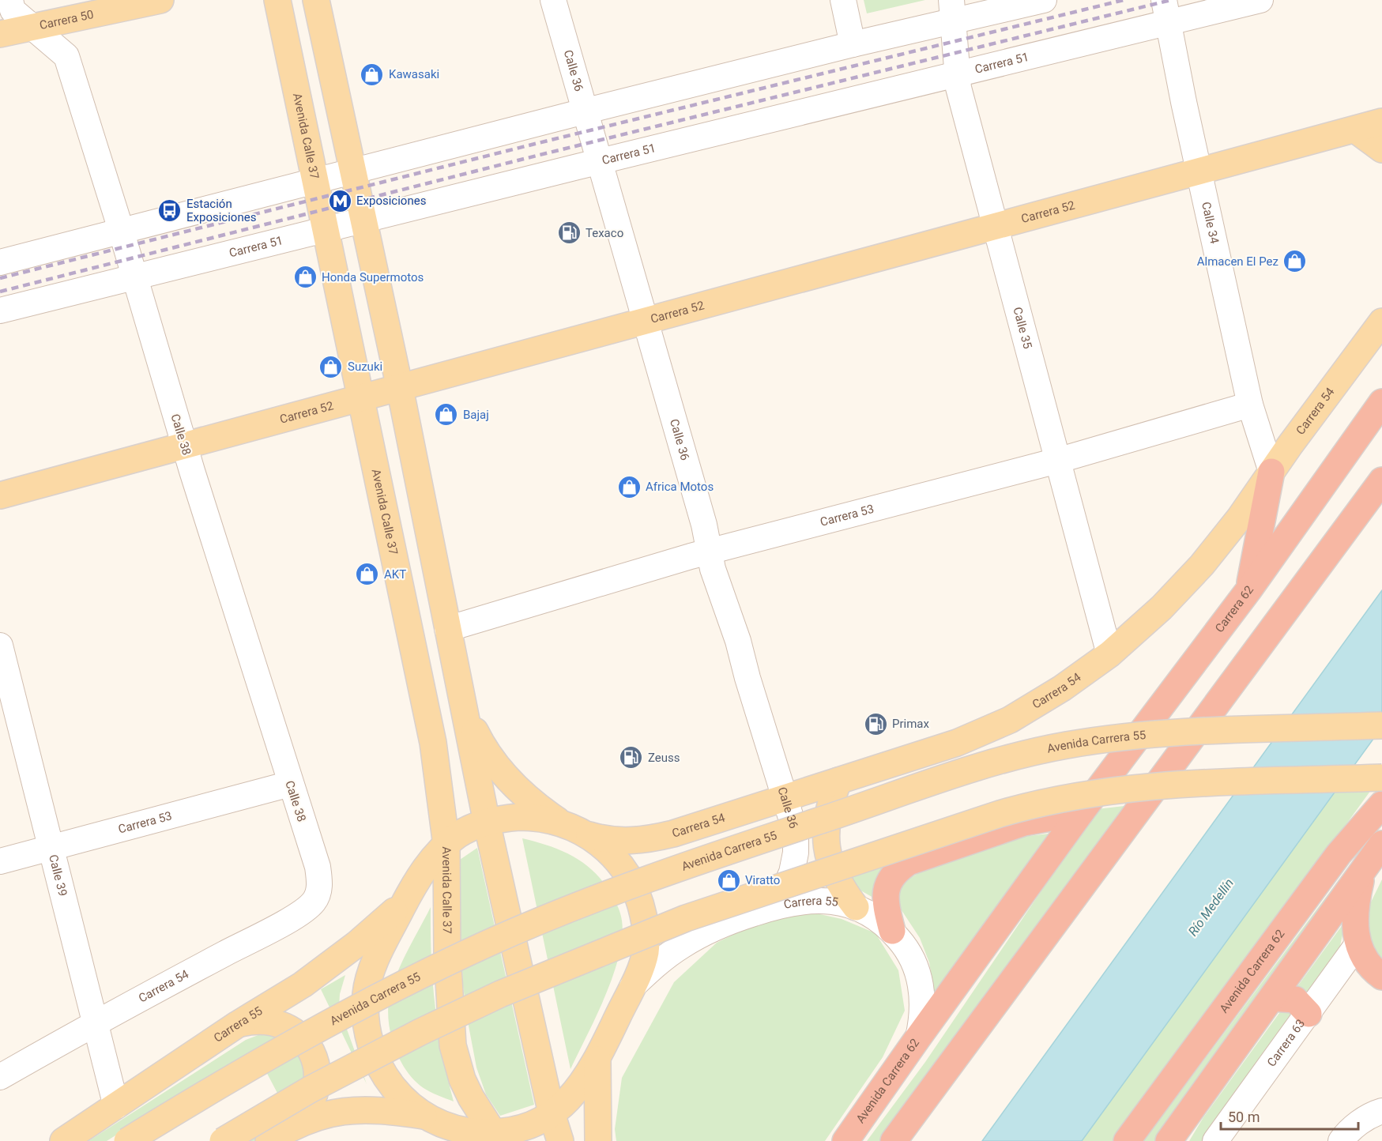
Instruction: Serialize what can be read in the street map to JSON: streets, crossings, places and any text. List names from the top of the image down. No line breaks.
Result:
{"streets":{"highway":["Carrera 62","Avenida Carrera 62"],"main road":["Carrera 50","Avenida Calle 37","Carrera 52","Carrera 54","Avenida Carrera 55","Carrera 55"],"street":["Carrera 51","Calle 36","Calle 34","Calle 35","Calle 38","Carrera 53","Calle 39","Carrera 63"]},"crossings":[["Carrera 50","Calle 38"],["Carrera 51","Calle 36"],["Carrera 51","Avenida Calle 37"],["Carrera 51","Calle 34"],["Carrera 51","Calle 35"],["Carrera 51","Calle 38"],["Calle 36","Carrera 52"],["Calle 36","Carrera 54"],["Calle 36","Carrera 53"],["Calle 36","Carrera 55"],["Avenida Calle 37","Carrera 52"],["Carrera 52","Calle 34"],["Carrera 52","Calle 35"],["Carrera 52","Calle 38"],["Calle 34","Carrera 54"],["Calle 34","Carrera 53"],["Calle 35","Carrera 54"],["Calle 35","Carrera 53"],["Carrera 54","Calle 38"],["Carrera 54","Calle 39"],["Calle 38","Carrera 53"],["Carrera 53","Calle 39"],["Carrera 62","Avenida Carrera 62"],["Calle 39","Carrera 55"],["Carrera 55","Avenida Carrera 62"]],"water":["Río Medellín"],"places":{"shop":["Kawasaki","Almacen El Pez","Honda Supermotos","Suzuki","Bajaj","Africa Motos","AKT","Viratto"],"metro station":["Exposiciones"],"bus stop":["Estación Exposiciones"],"fuel station":["Texaco","Primax","Zeuss"]},"scale_bar":"50 m"}
